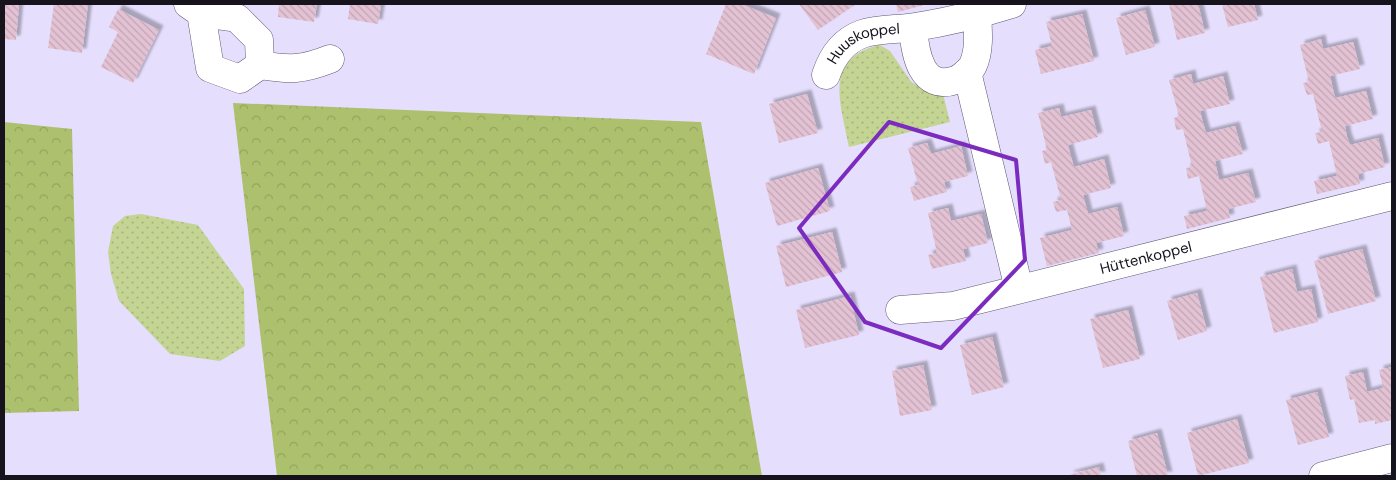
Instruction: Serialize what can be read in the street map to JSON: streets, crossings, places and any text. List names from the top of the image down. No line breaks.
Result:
{"streets":{"street":["Huuskoppel","Hüttenkoppel"]}}
